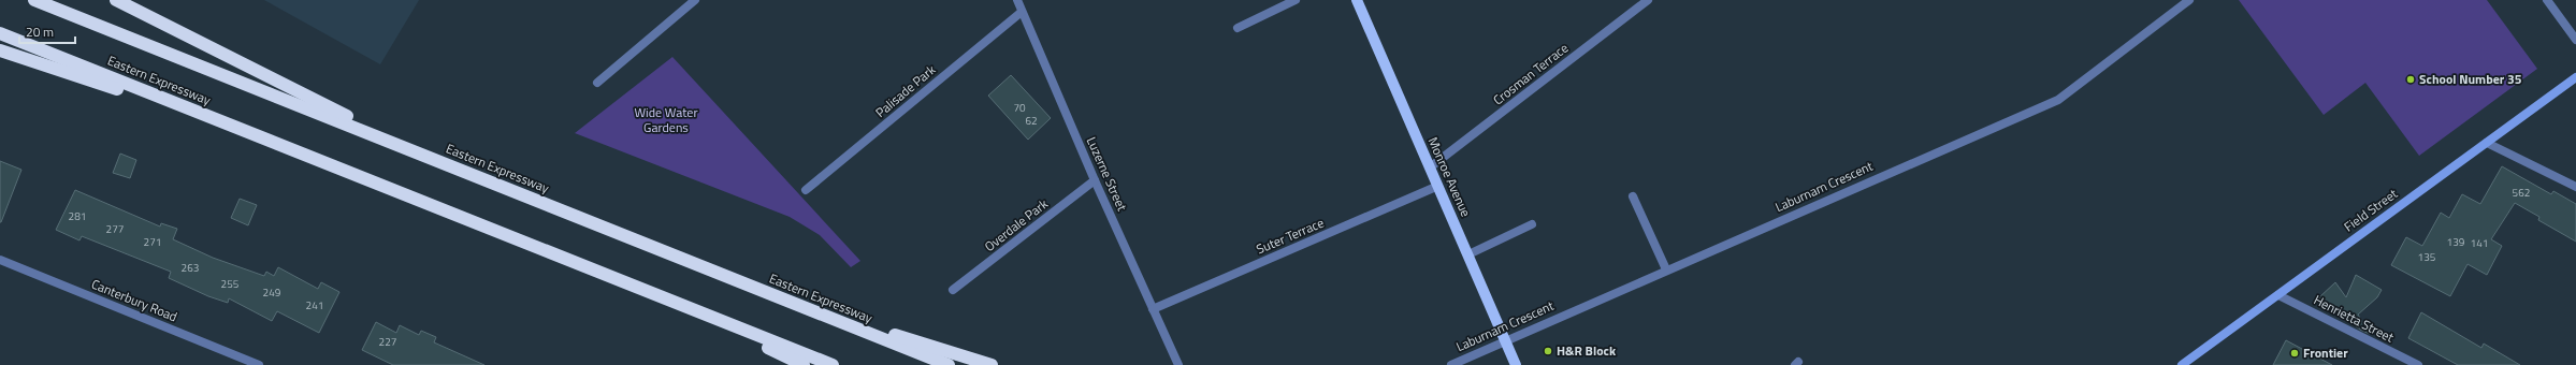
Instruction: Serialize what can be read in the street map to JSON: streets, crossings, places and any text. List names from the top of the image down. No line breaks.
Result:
{"streets":{"highway":["Eastern Expressway"],"main road":["Monroe Avenue"],"street":["Crosman Terrace","Palisade Park","Luzerne Street","Laburnam Crescent","Field Street","Overdale Park","Suter Terrace","Canterbury Road","Henrietta Street"]},"crossings":[["Crosman Terrace","Monroe Avenue"],["Palisade Park","Luzerne Street"],["Luzerne Street","Overdale Park"],["Luzerne Street","Suter Terrace"],["Monroe Avenue","Laburnam Crescent"],["Monroe Avenue","Suter Terrace"],["Field Street","Henrietta Street"]],"parks":["Wide Water Gardens"],"places":["School Number 35","H&R Block","Frontier"],"house_numbers":["70","62","562","281","277","271","139","141","135","263","255","249","241","227"],"scale_bar":"20 m"}
